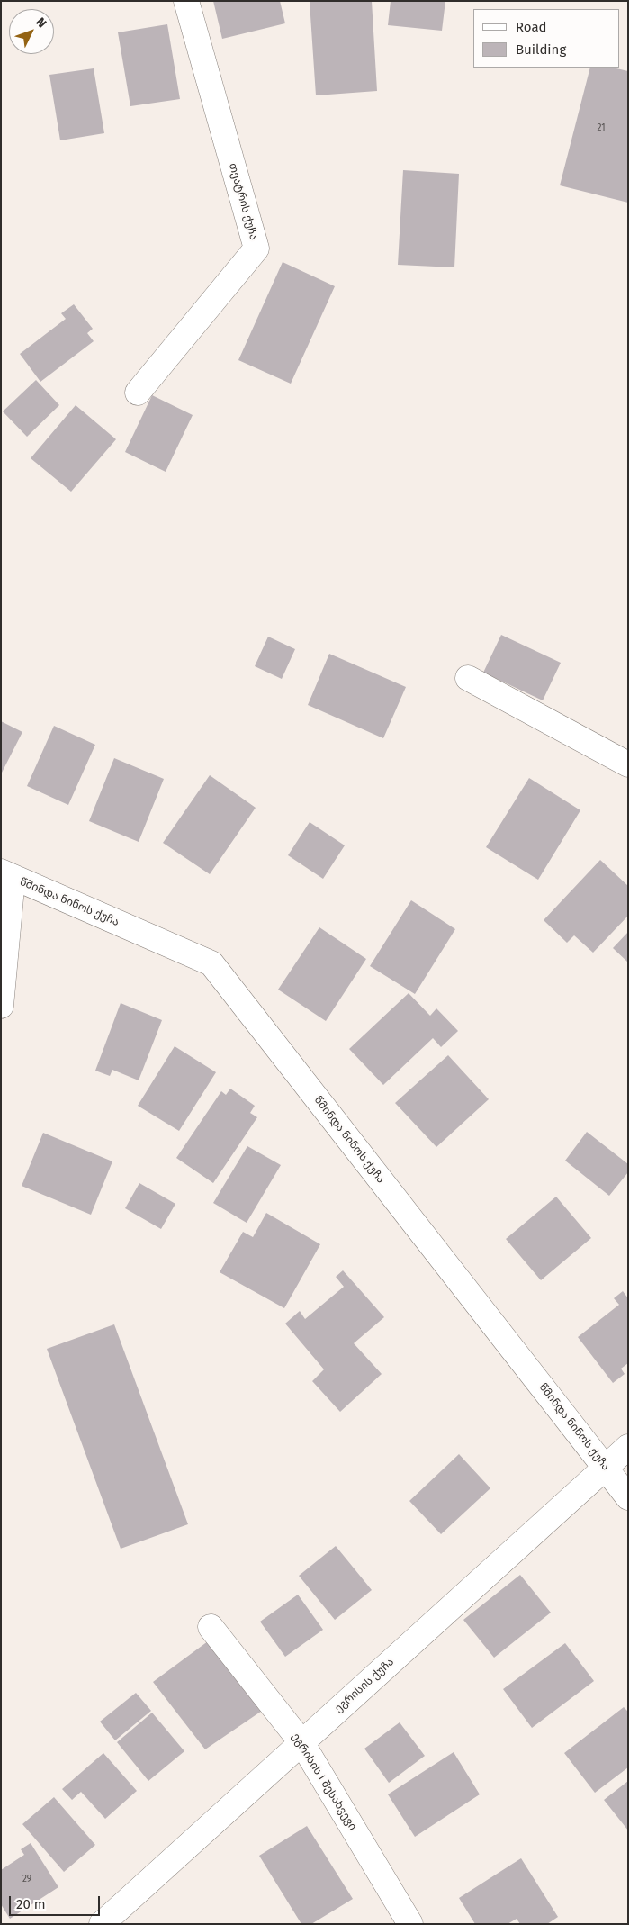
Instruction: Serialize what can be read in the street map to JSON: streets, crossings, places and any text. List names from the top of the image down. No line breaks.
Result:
{"streets":{"street":["თეატრის ქუჩა","წმინდა ნინოს ქუჩა","ეგრისის ქუჩა","ეგრისის I შესახვევი"]},"crossings":[["წმინდა ნინოს ქუჩა","ეგრისის ქუჩა"],["ეგრისის ქუჩა","ეგრისის I შესახვევი"]],"house_numbers":["21","29"],"legend":["Road","Building"],"scale_bar":"20 m","north":"top right"}
